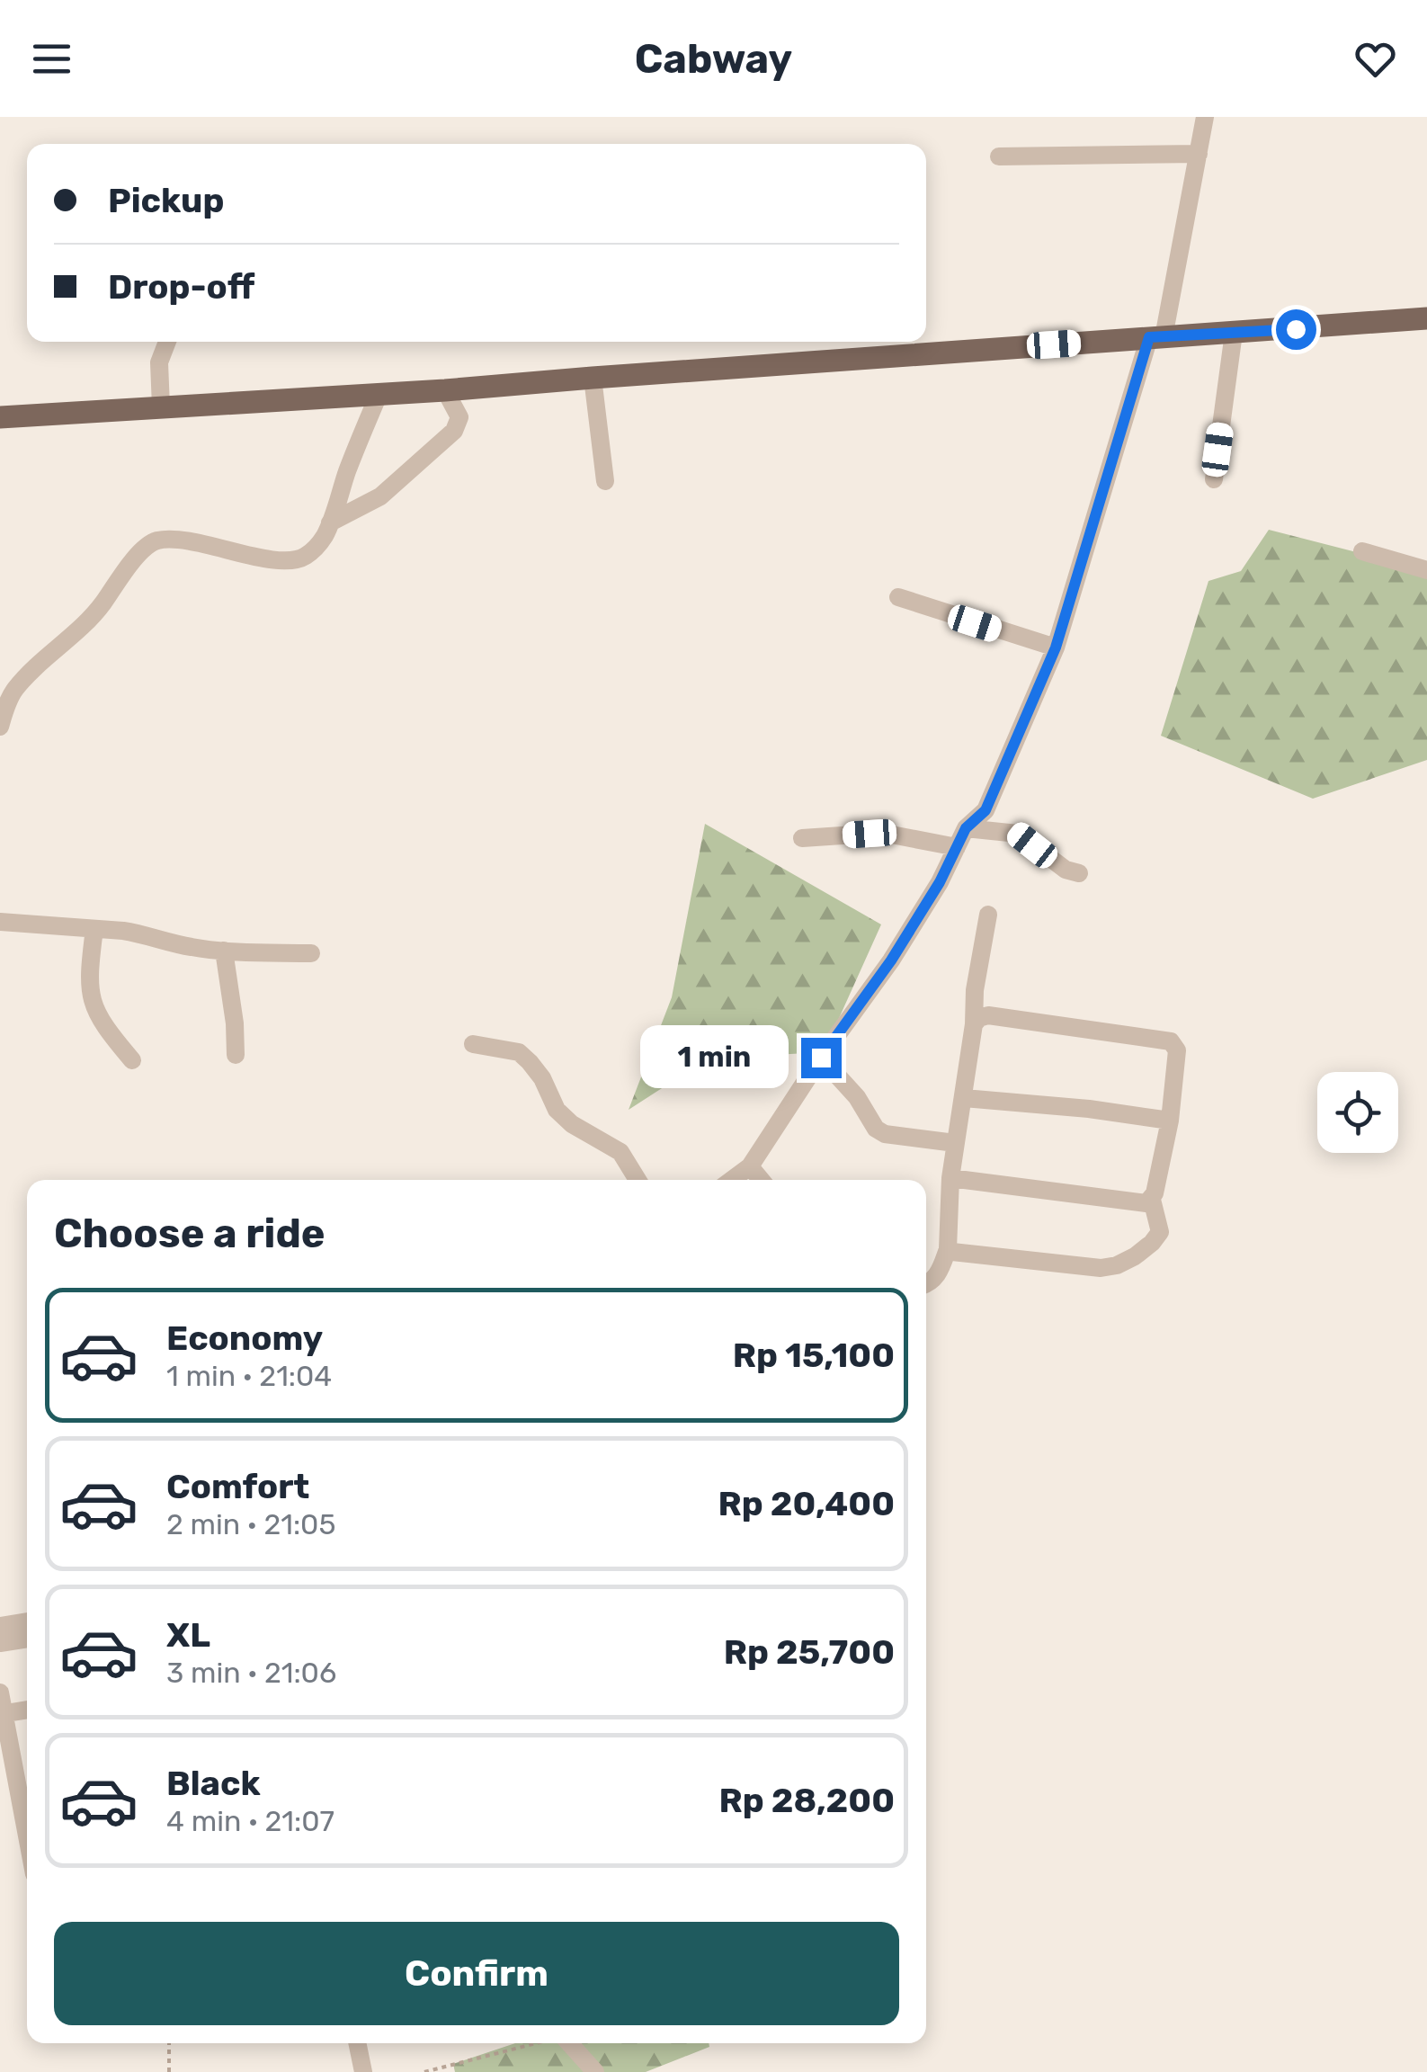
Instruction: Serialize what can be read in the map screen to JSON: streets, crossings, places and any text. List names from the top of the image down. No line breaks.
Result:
{"page":{"header":"Cabway","banner":["Pickup","Drop-off"],"bubble":"1 min","heading":"Choose a ride","list":[{"name":"Economy","note":"1 min · 21:04","value":"Rp 15,100"},{"name":"Comfort","note":"2 min · 21:05","value":"Rp 20,400"},{"name":"XL","note":"3 min · 21:06","value":"Rp 25,700"},{"name":"Black","note":"4 min · 21:07","value":"Rp 28,200"}],"buttons":"Confirm"}}
